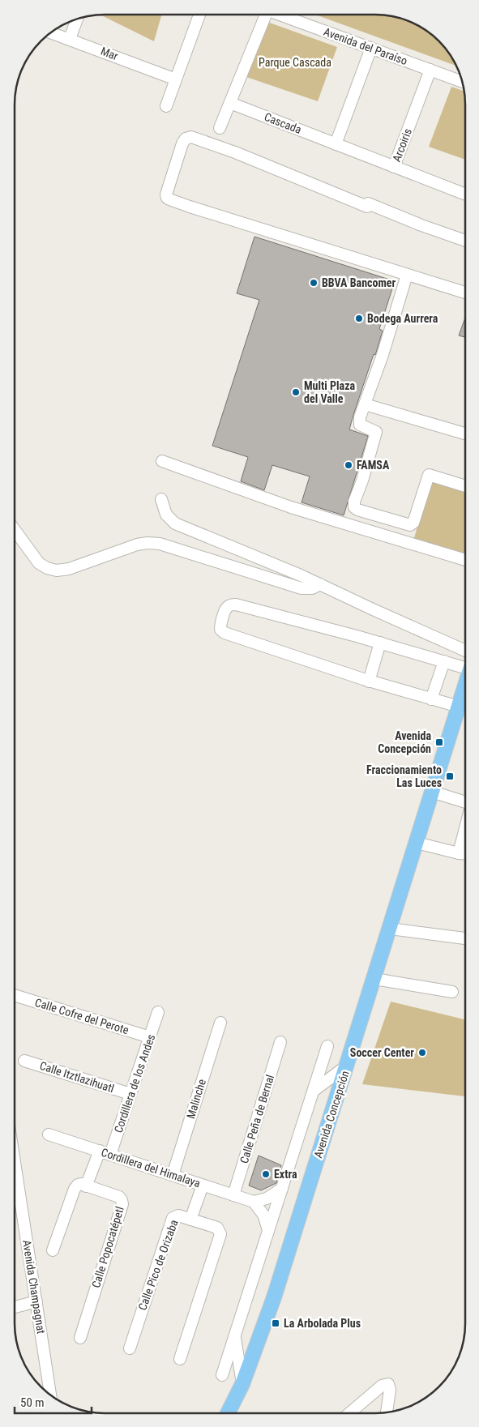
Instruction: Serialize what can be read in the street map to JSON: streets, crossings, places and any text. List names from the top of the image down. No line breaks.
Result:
{"streets":{"main road":["Avenida Concepción"],"street":["Avenida del Paraíso","Mar","Cascada","Arcoiris","Calle Cofre del Perote","Calle Itztlazihuatl","Cordillera de los Andes","Malinche","Calle Peña de Bernal","Cordillera del Himalaya","Calle Popocatépetl","Calle Pico de Orizaba","Avenida Champagnat"]},"crossings":[["Avenida del Paraíso","Arcoiris"],["Cascada","Arcoiris"],["Calle Cofre del Perote","Cordillera de los Andes"],["Calle Itztlazihuatl","Cordillera de los Andes"],["Cordillera de los Andes","Cordillera del Himalaya"],["Cordillera de los Andes","Calle Popocatépetl"],["Malinche","Cordillera del Himalaya"],["Calle Peña de Bernal","Cordillera del Himalaya"]],"parks":["Parque Cascada"],"places":{"other":["BBVA Bancomer","Bodega Aurrera","Multi Plaza del Valle","FAMSA","Soccer Center","Extra"],"transit":["Avenida Concepción","Fraccionamiento Las Luces","La Arbolada Plus"]},"scale_bar":"50 m"}
